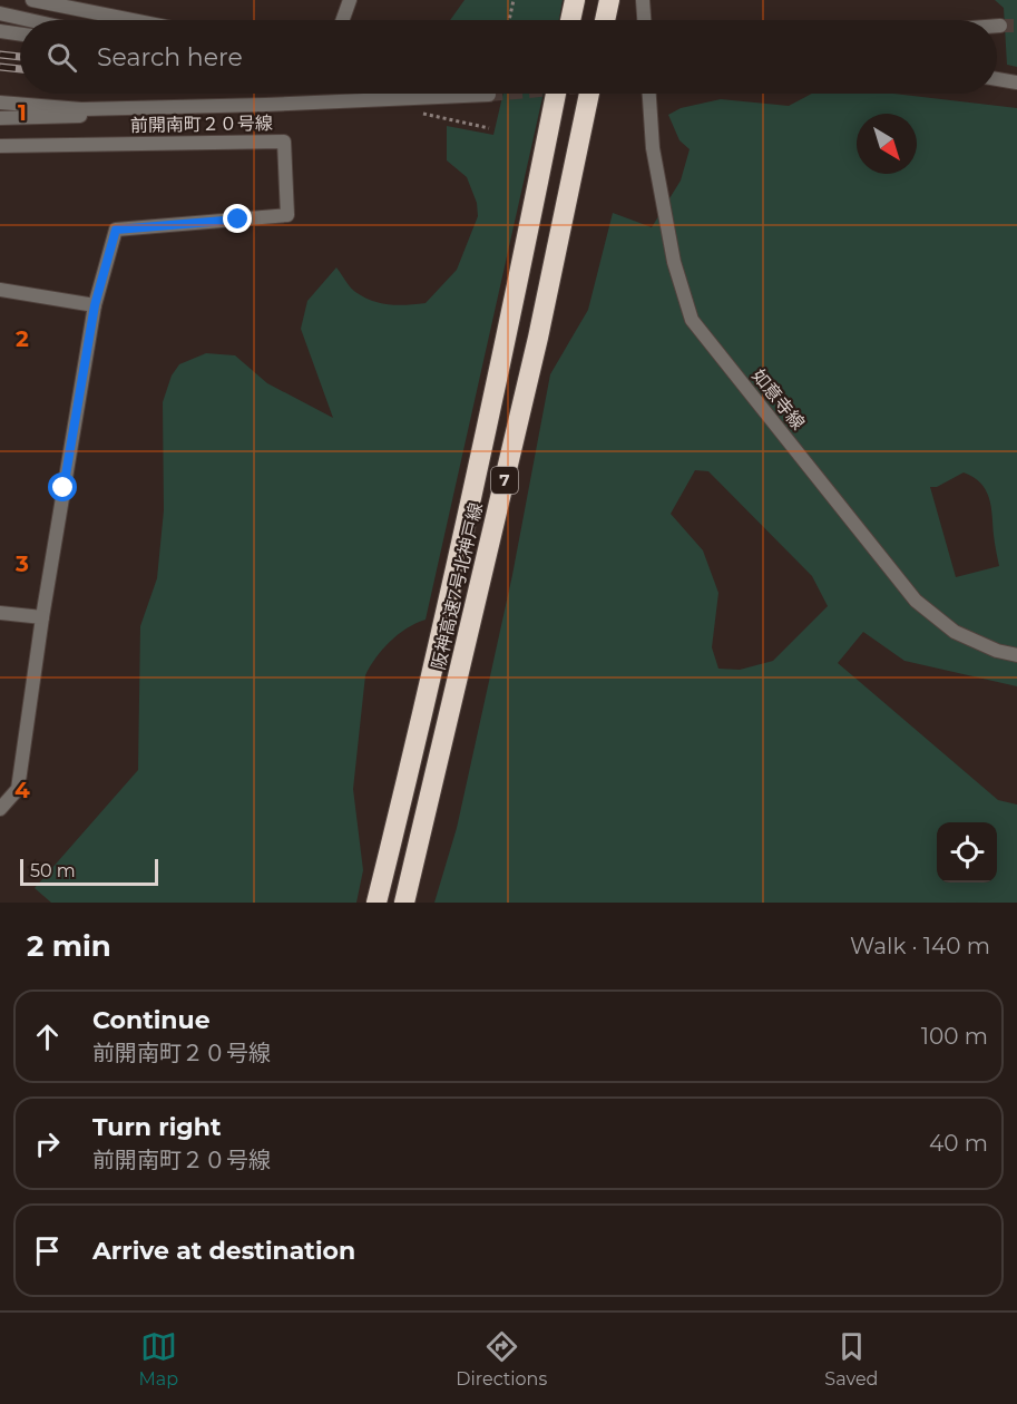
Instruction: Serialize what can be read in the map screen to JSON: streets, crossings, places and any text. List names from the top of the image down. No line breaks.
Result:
{"streets":{"highway":["7","阪神高速7号北神戸線"],"street":["前開南町２０号線","如意寺線"]},"scale_bar":"50 m","north":"bottom right","page":{"search":"Search here","scale":"50 m","heading":["2 min","Walk · 140 m"],"list":[["Continue","前開南町２０号線","100 m"],["Turn right","前開南町２０号線","40 m"],"Arrive at destination"],"nav":["Map","Directions","Saved"]},"grid":{"rows":["1","2","3","4"]}}
